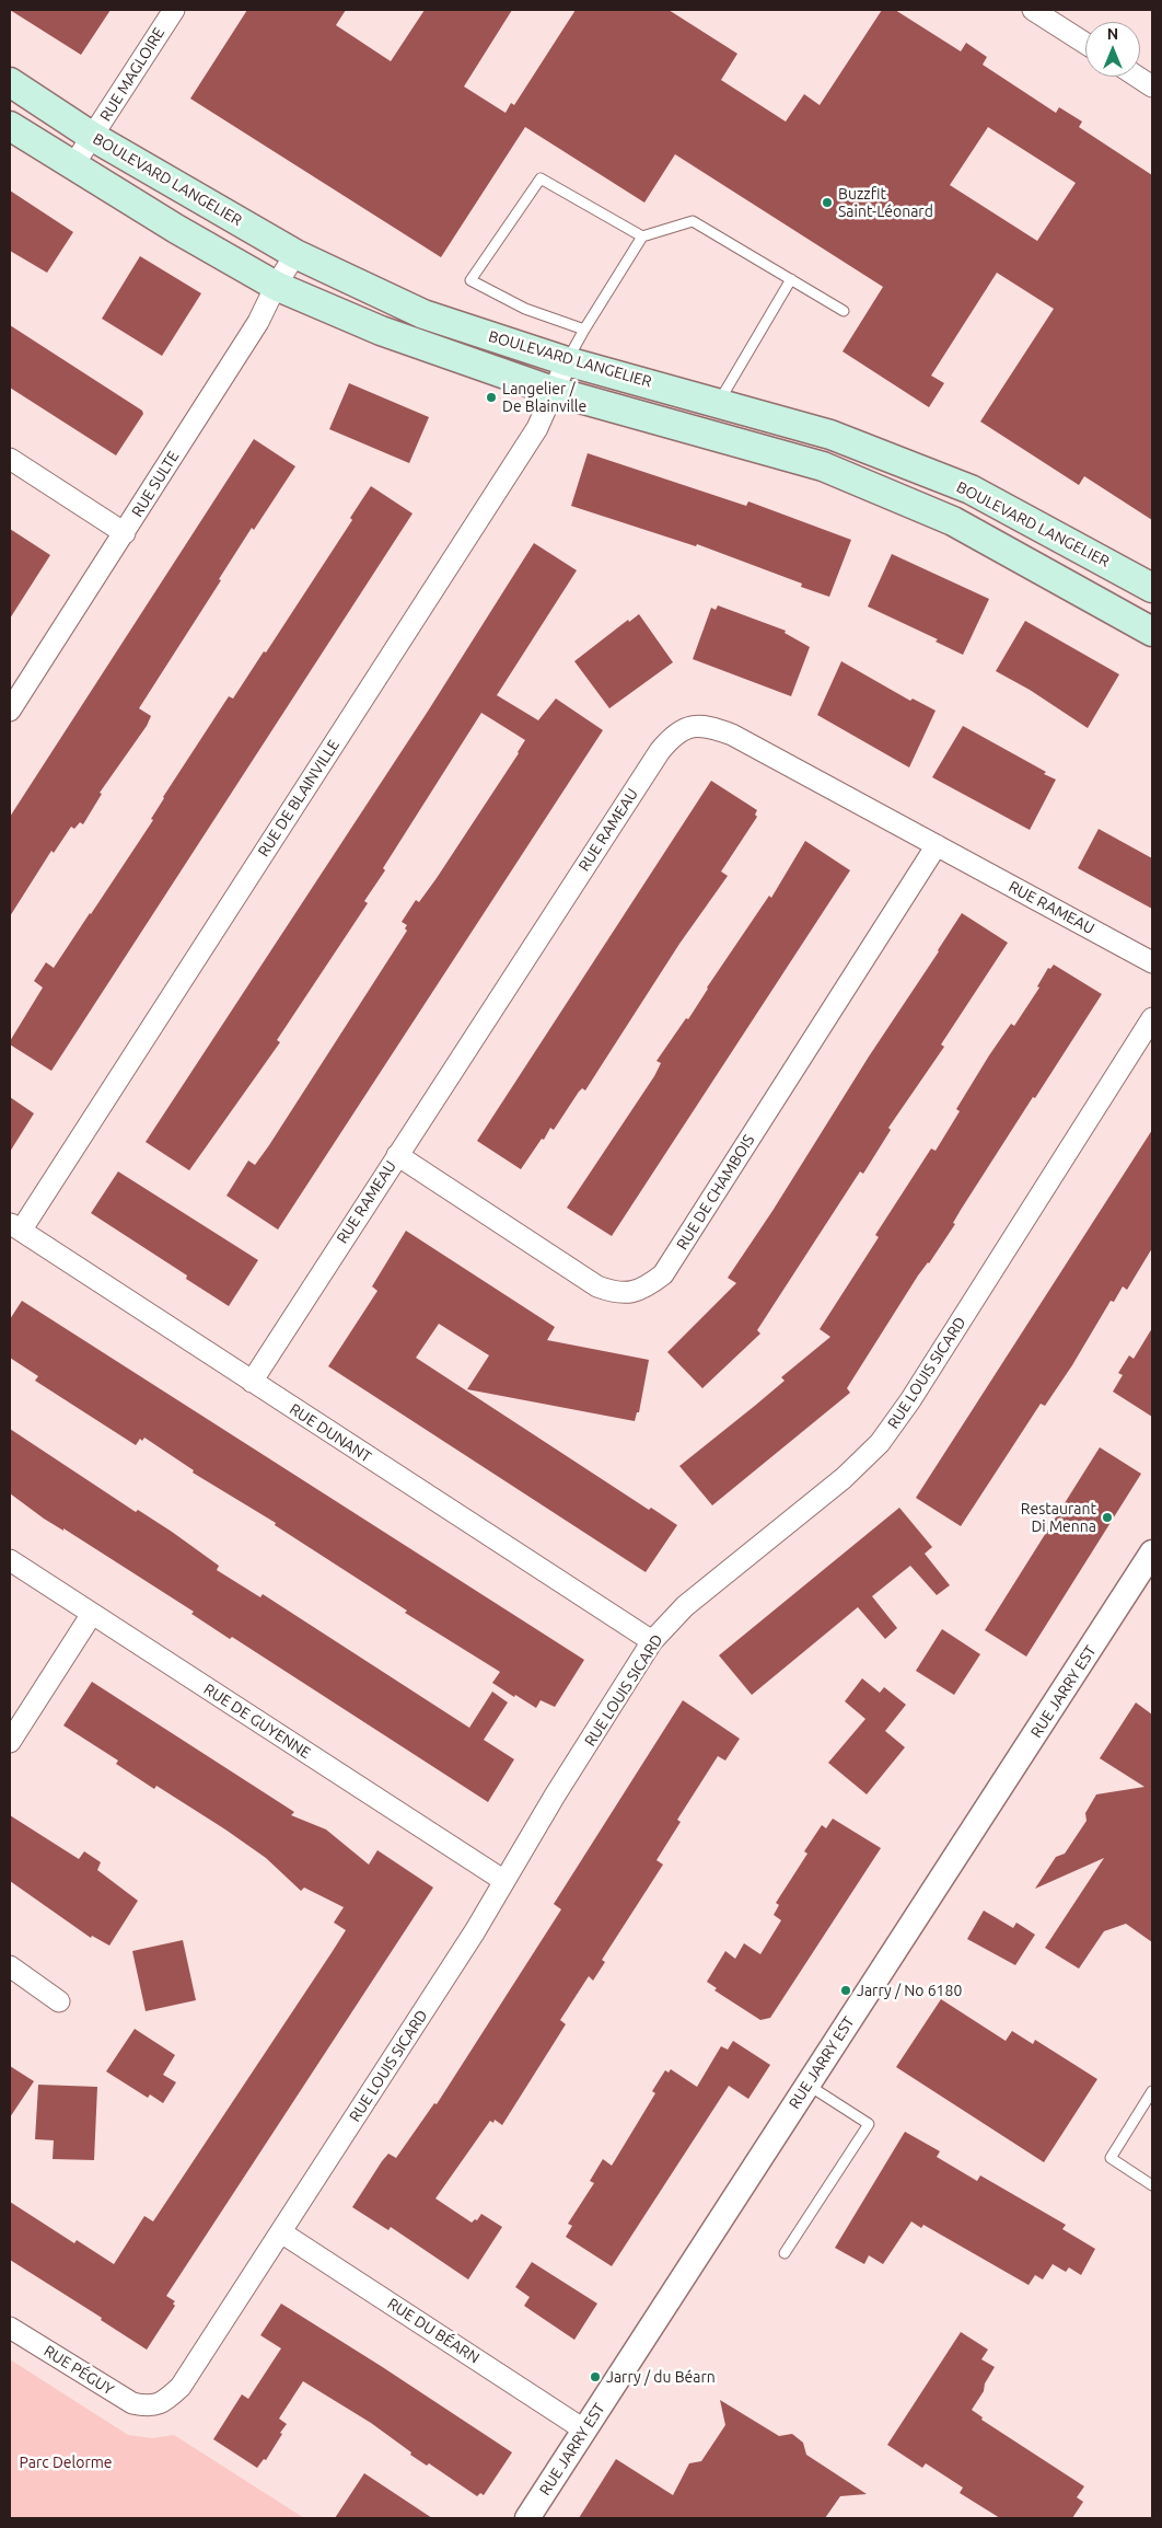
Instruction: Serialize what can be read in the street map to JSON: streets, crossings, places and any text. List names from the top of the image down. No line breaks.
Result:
{"streets":{"main road":["BOULEVARD LANGELIER"],"street":["RUE MAGLOIRE","RUE SULTE","RUE DE BLAINVILLE","RUE RAMEAU","RUE DE CHAMBOIS","RUE LOUIS SICARD","RUE DUNANT","RUE JARRY EST","RUE DE GUYENNE","RUE DU BÉARN","RUE PÉGUY"]},"crossings":[["RUE MAGLOIRE","BOULEVARD LANGELIER"],["BOULEVARD LANGELIER","RUE SULTE"],["BOULEVARD LANGELIER","RUE DE BLAINVILLE"],["RUE DE BLAINVILLE","RUE DUNANT"],["RUE RAMEAU","RUE DE CHAMBOIS"],["RUE RAMEAU","RUE DUNANT"],["RUE LOUIS SICARD","RUE DUNANT"],["RUE LOUIS SICARD","RUE DE GUYENNE"],["RUE LOUIS SICARD","RUE DU BÉARN"],["RUE LOUIS SICARD","RUE PÉGUY"],["RUE JARRY EST","RUE DU BÉARN"]],"parks":["Parc Delorme"],"places":["Buzzfit Saint-Léonard","Langelier / De Blainville","Restaurant Di Menna","Jarry / No 6180","Jarry / du Béarn"],"north":"top"}
